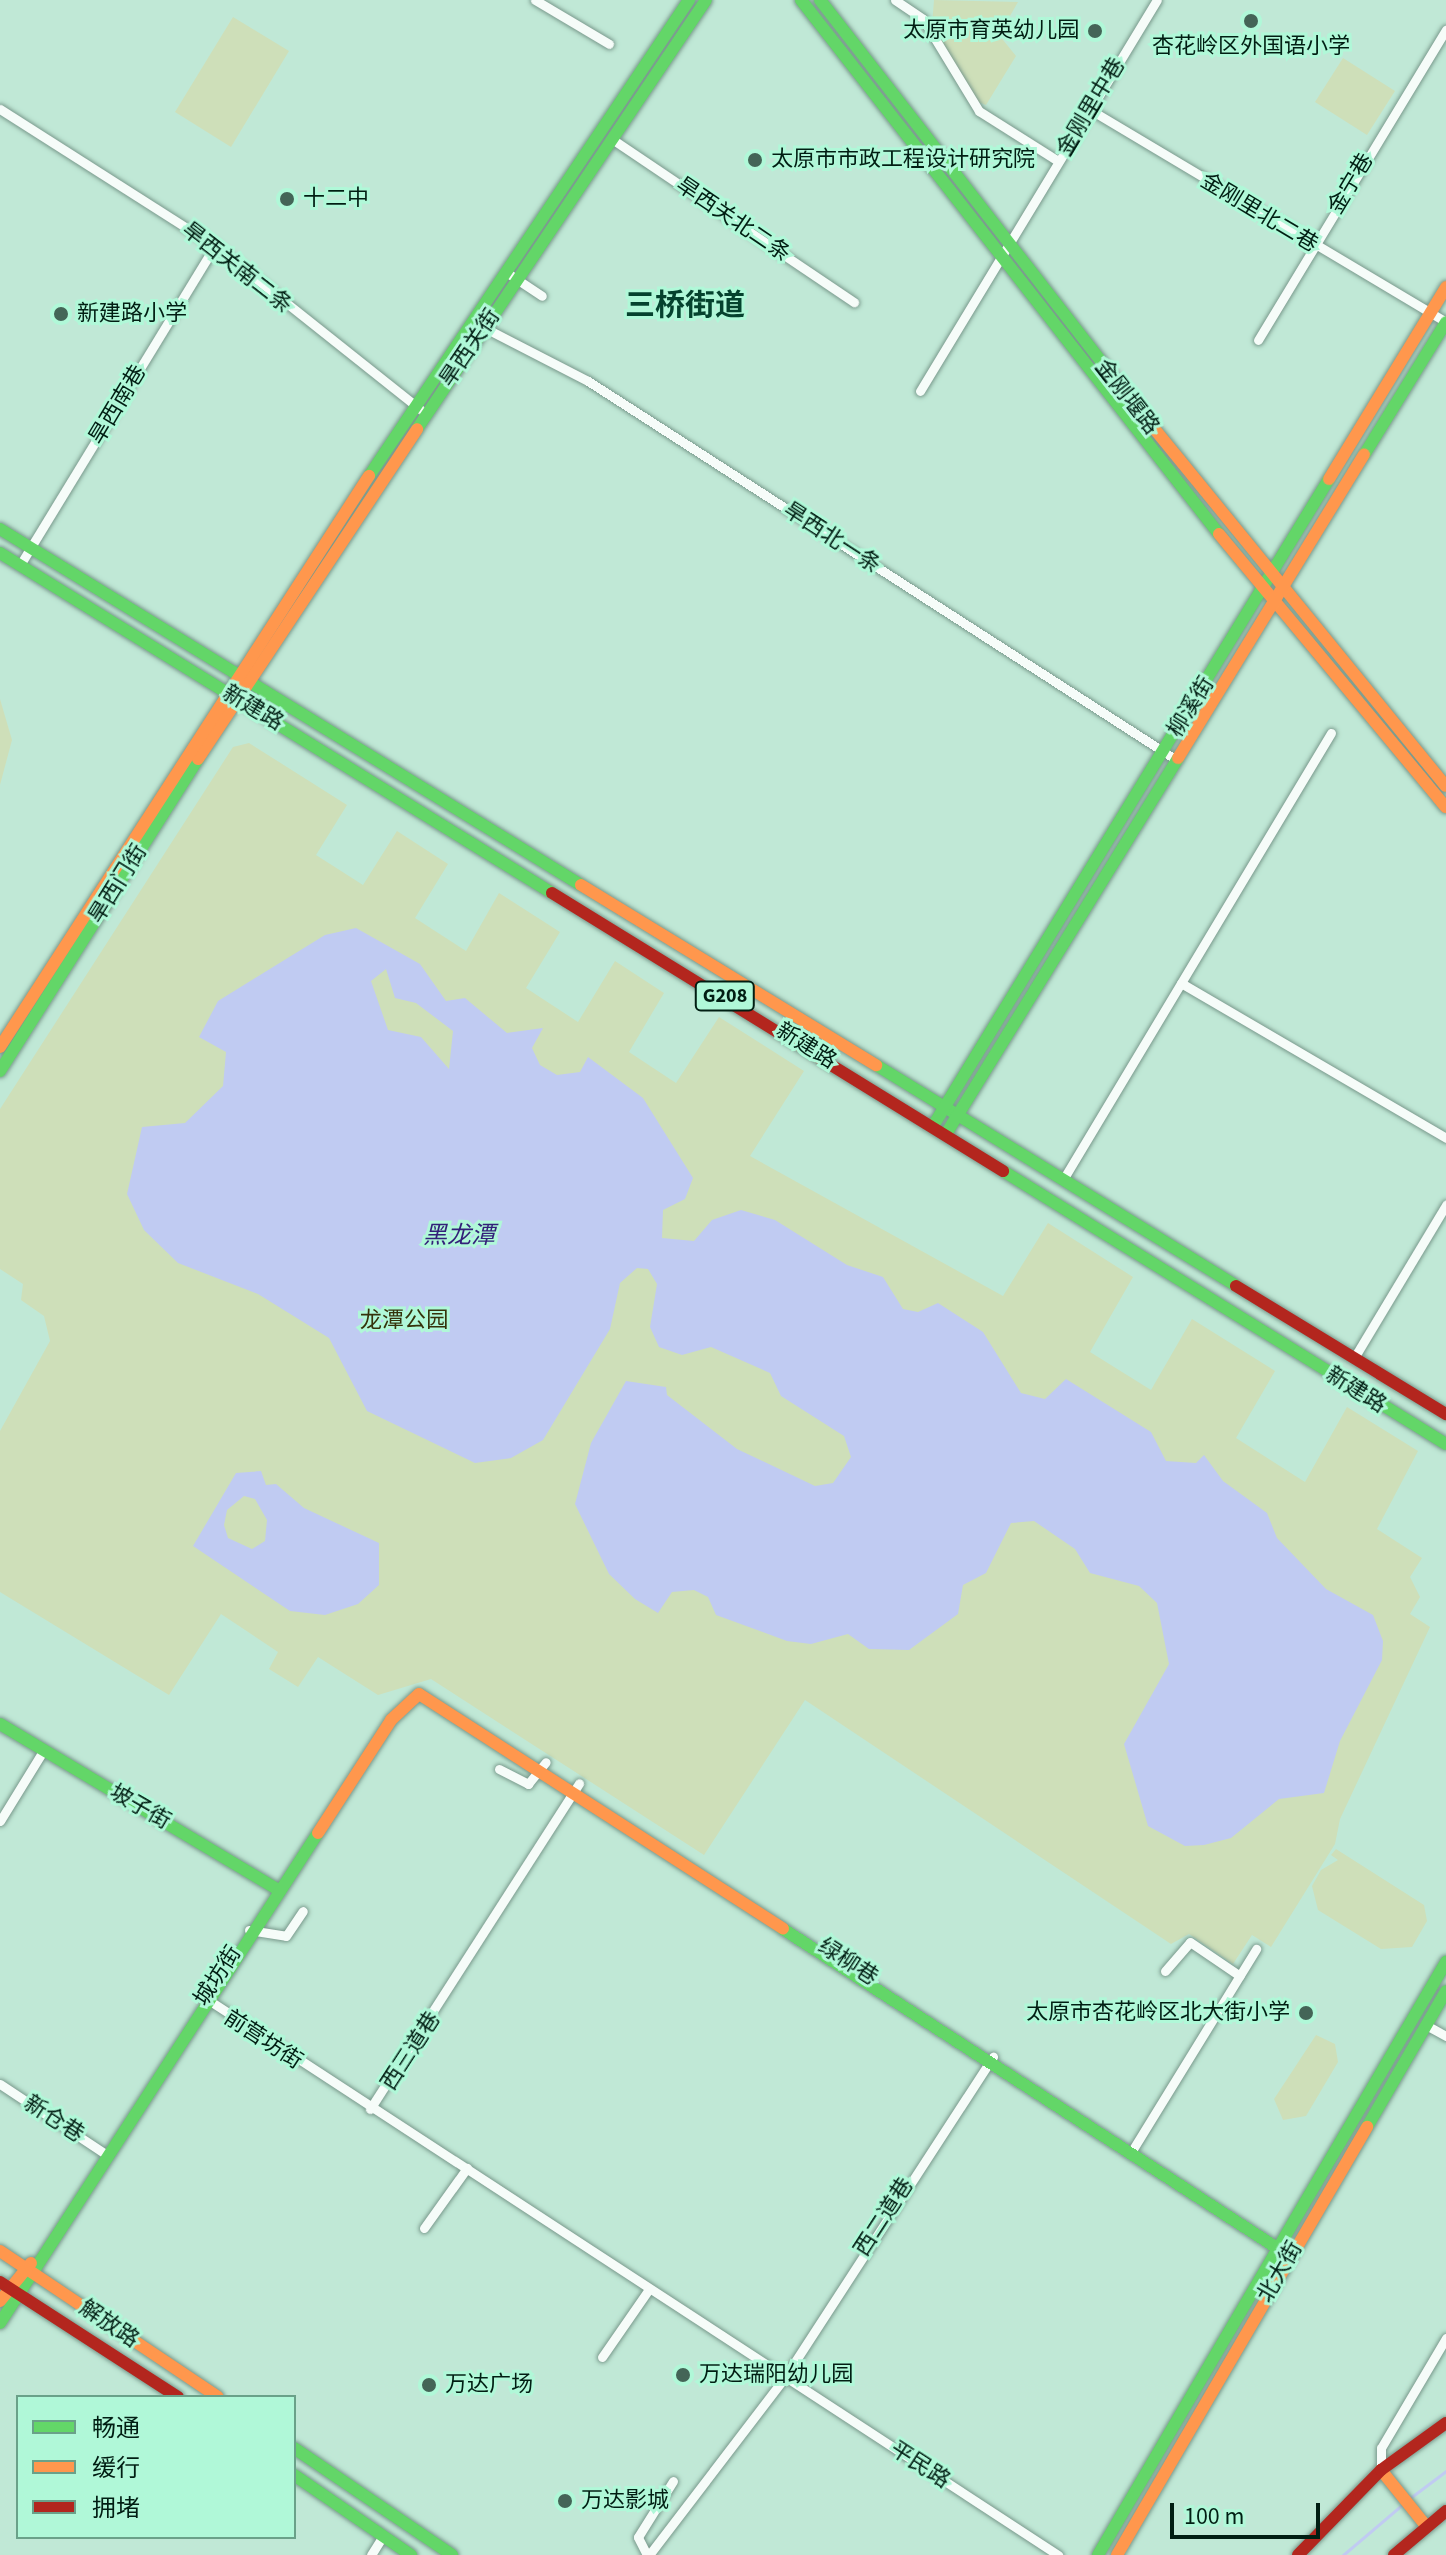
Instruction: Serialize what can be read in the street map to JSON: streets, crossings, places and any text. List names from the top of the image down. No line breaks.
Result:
{"streets":{"main road":["旱西关街","柳溪街","新建路","旱西门街","G208","坡子街","绿柳巷","城坊街","北大街","解放路"],"street":["金刚里中巷","金宁巷","金刚里北二巷","旱西关北二条","旱西关南二条","旱西南巷","旱西北一条","前营坊街","西三道巷","新仓巷","西二道巷","平民路"]},"crossings":[["金刚里中巷","金刚里北二巷"],["金宁巷","金刚里北二巷"],["金刚里北二巷","柳溪街"],["旱西关北二条","旱西关街"],["旱西关南二条","旱西关街"],["旱西关南二条","旱西南巷"],["旱西关街","旱西北一条"],["旱西关街","新建路"],["旱西关街","旱西门街"],["旱西南巷","新建路"],["旱西北一条","柳溪街"],["柳溪街","新建路"],["新建路","旱西门街"],["坡子街","城坊街"],["绿柳巷","城坊街"],["绿柳巷","西三道巷"],["绿柳巷","西二道巷"],["城坊街","前营坊街"],["城坊街","新仓巷"],["城坊街","解放路"],["前营坊街","西三道巷"],["前营坊街","西二道巷"],["前营坊街","平民路"],["西二道巷","平民路"]],"districts":["三桥街道"],"water":["黑龙潭"],"parks":["龙潭公园"],"places":["杏花岭区外国语小学","太原市育英幼儿园","太原市市政工程设计研究院","十二中","新建路小学","太原市杏花岭区北大街小学","万达瑞阳幼儿园","万达广场","万达影城"],"legend":["畅通","缓行","拥堵"],"scale_bar":"100 m"}
